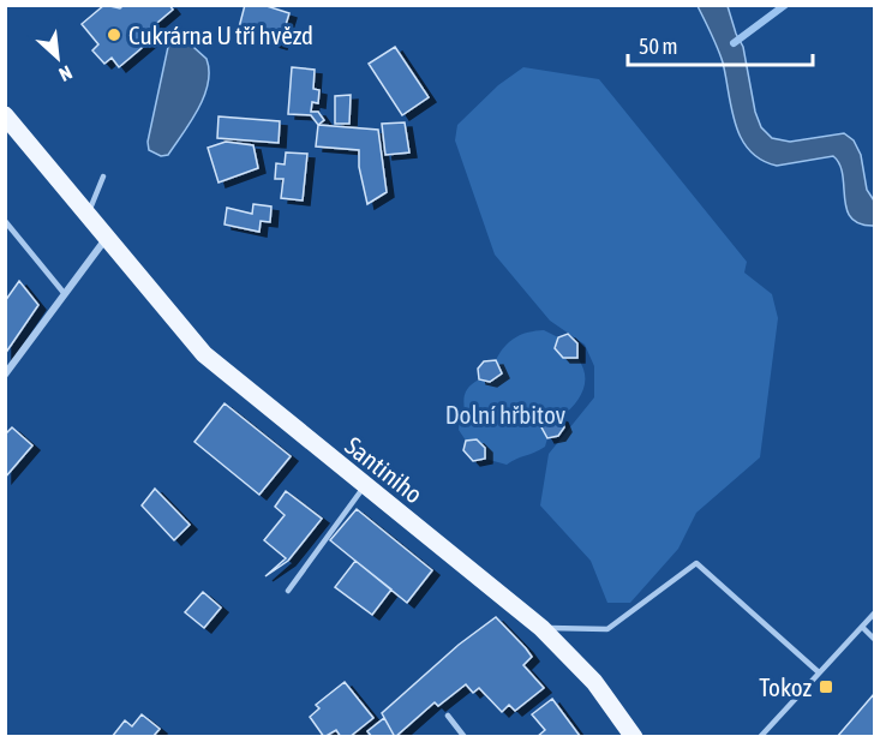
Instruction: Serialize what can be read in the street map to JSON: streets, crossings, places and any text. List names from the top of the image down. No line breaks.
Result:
{"streets":{"main road":["Santiniho"]},"parks":["Dolní hřbitov"],"places":{"other":["Cukrárna U tří hvězd"],"transit":["Tokoz"]},"scale_bar":"50 m","north":"bottom right"}
